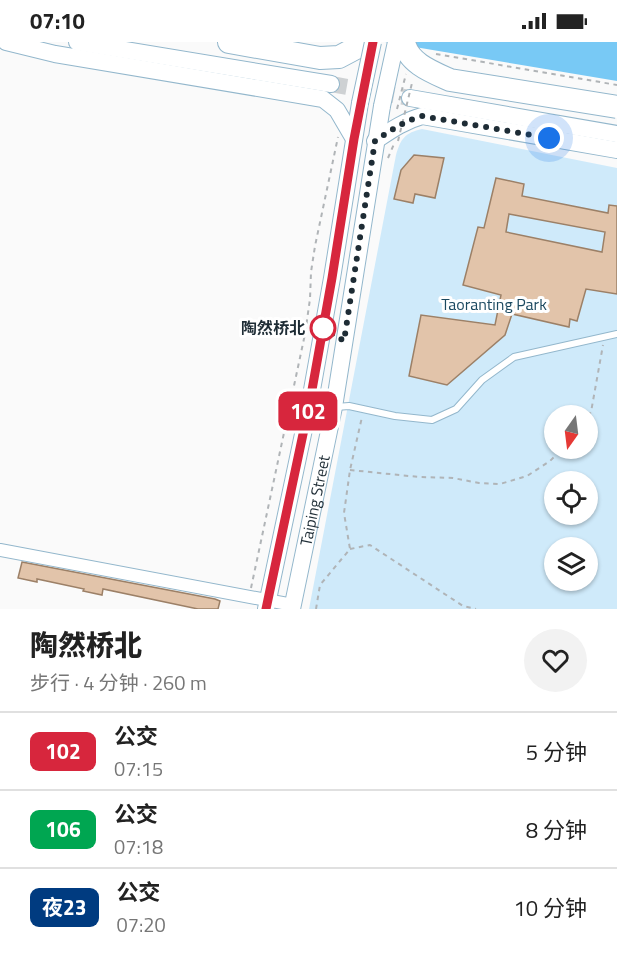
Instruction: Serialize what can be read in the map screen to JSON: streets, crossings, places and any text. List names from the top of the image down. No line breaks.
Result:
{"streets":{"main road":["Taiping Street"]},"parks":["Taoranting Park"],"places":["陶然桥北"],"lines":["bus line 102"],"north":"bottom","page":{"status":"07:10","on_map":"102","heading":["陶然桥北","步行 · 4 分钟 · 260 m"],"list":[{"mark":"102","name":"公交","note":"07:15","value":"5 分钟"},{"mark":"106","name":"公交","note":"07:18","value":"8 分钟"},{"mark":"夜23","name":"公交","note":"07:20","value":"10 分钟"}]}}
